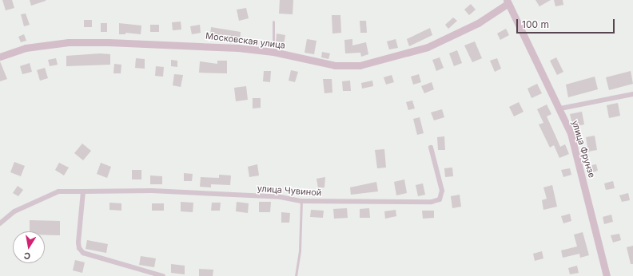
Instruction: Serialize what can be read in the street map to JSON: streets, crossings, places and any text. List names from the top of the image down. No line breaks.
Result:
{"streets":{"street":["Московская улица","улица Фрунзе","улица Чувиной"]},"crossings":[["Московская улица","улица Фрунзе"]],"scale_bar":"100 m","north":"bottom"}
